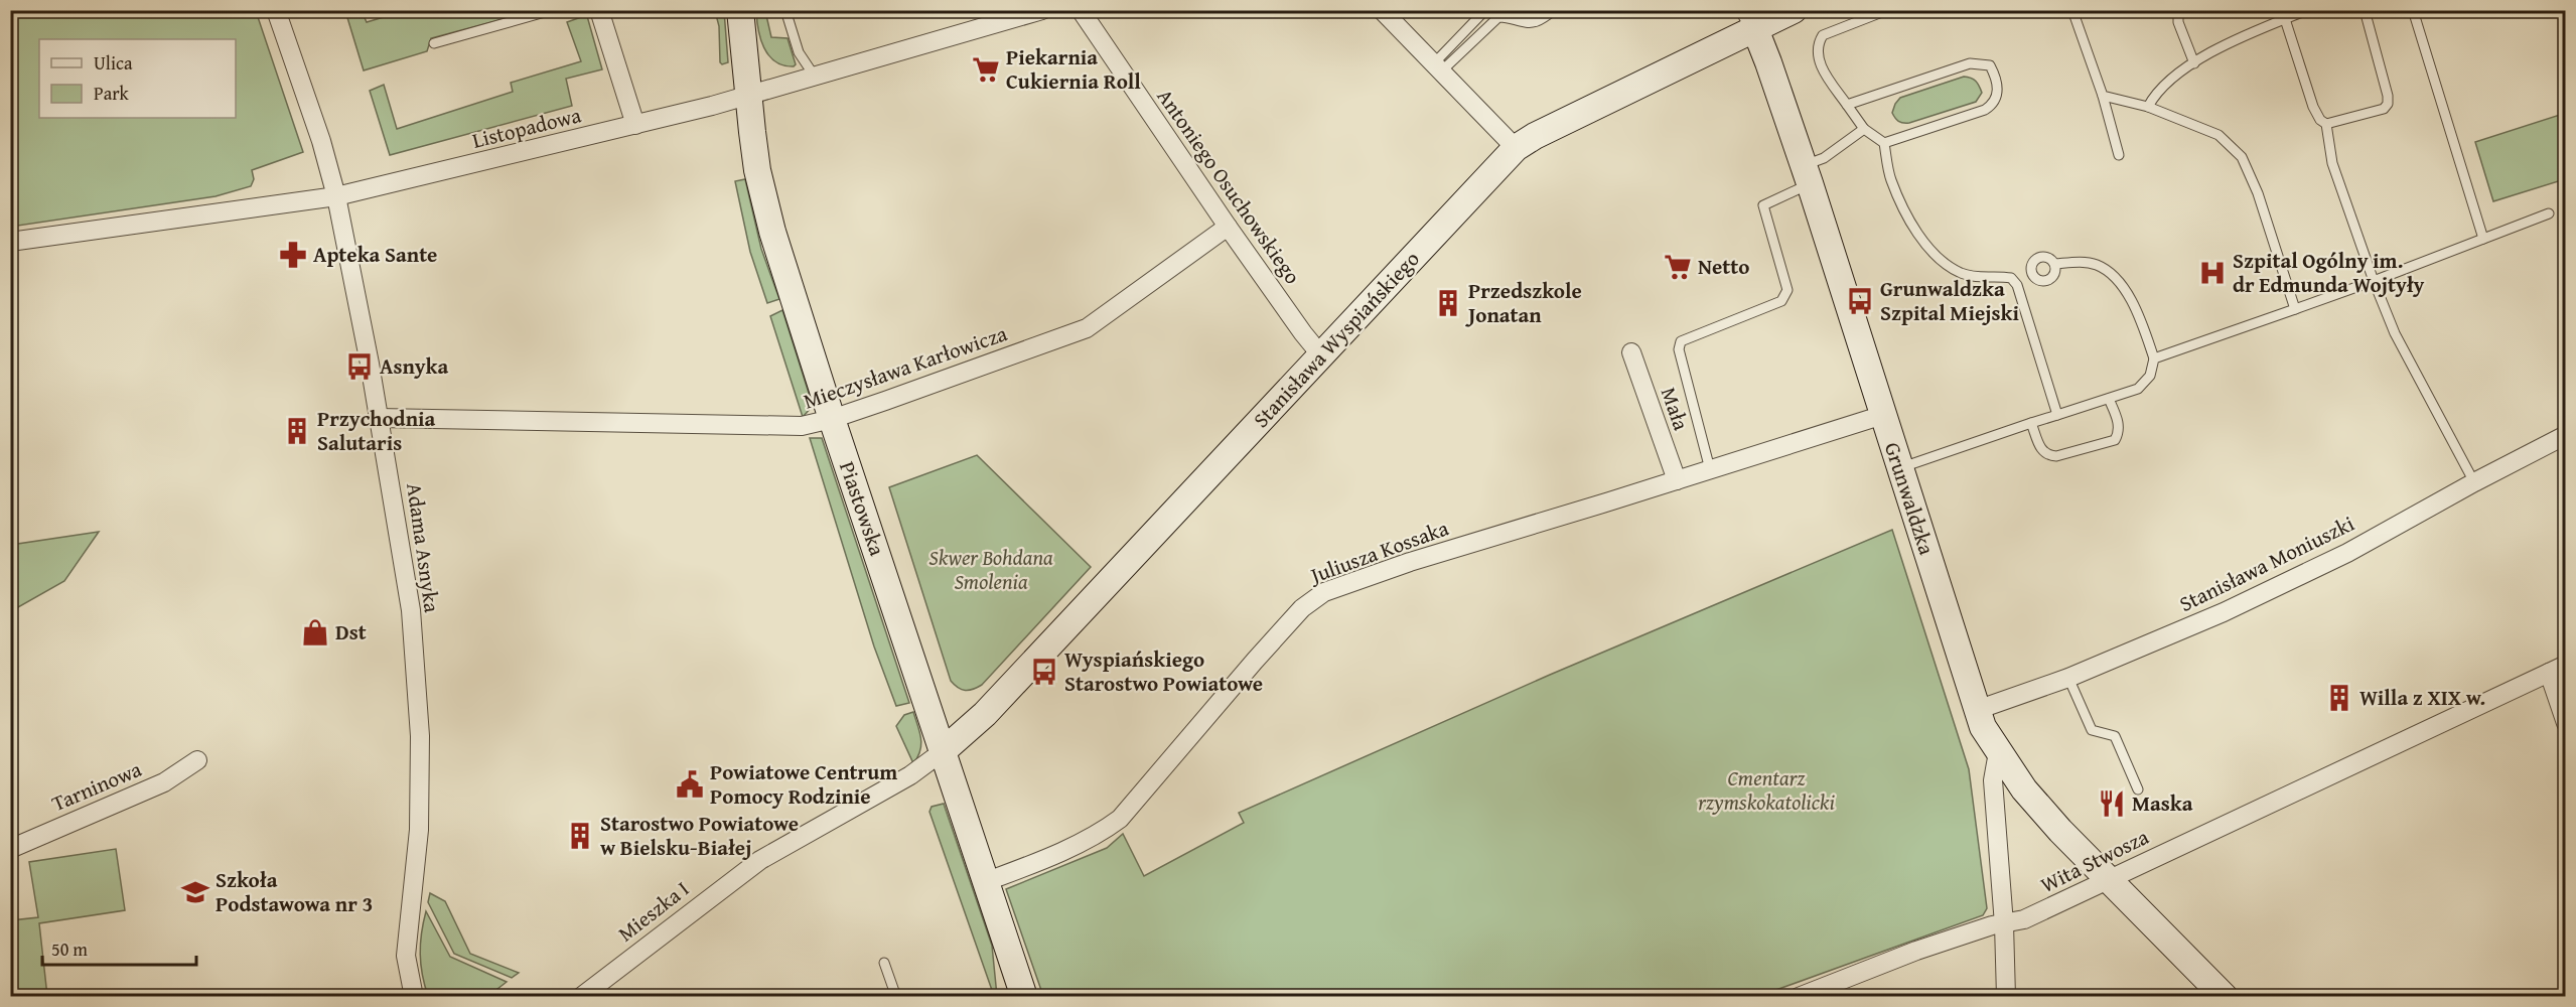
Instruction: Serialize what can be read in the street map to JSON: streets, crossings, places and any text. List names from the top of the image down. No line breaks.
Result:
{"streets":{"street":["Listopadowa","Antoniego Osuchowskiego","Stanisława Wyspiańskiego","Mieczysława Karłowicza","Mała","Grunwaldzka","Piastowska","Adama Asnyka","Juliusza Kossaka","Stanisława Moniuszki","Tarninowa","Wita Stwosza","Mieszka I"]},"crossings":[["Listopadowa","Piastowska"],["Listopadowa","Adama Asnyka"],["Antoniego Osuchowskiego","Stanisława Wyspiańskiego"],["Antoniego Osuchowskiego","Mieczysława Karłowicza"],["Stanisława Wyspiańskiego","Grunwaldzka"],["Stanisława Wyspiańskiego","Piastowska"],["Stanisława Wyspiańskiego","Mieszka I"],["Mieczysława Karłowicza","Piastowska"],["Mieczysława Karłowicza","Adama Asnyka"],["Mała","Juliusza Kossaka"],["Grunwaldzka","Juliusza Kossaka"],["Grunwaldzka","Stanisława Moniuszki"],["Grunwaldzka","Wita Stwosza"],["Piastowska","Juliusza Kossaka"],["Piastowska","Mieszka I"]],"parks":["Skwer Bohdana Smolenia","Cmentarz rzymskokatolicki"],"places":{"supermarket":["Piekarnia Cukiernia Roll","Netto"],"pharmacy":["Apteka Sante"],"hospital":["Szpital Ogólny im. dr Edmunda Wojtyły"],"bus stop":["Grunwaldzka Szpital Miejski","Asnyka","Wyspiańskiego Starostwo Powiatowe"],"building":["Przedszkole Jonatan","Przychodnia Salutaris","Willa z XIX w.","Starostwo Powiatowe w Bielsku-Białej"],"shop":["Dst"],"public building":["Powiatowe Centrum Pomocy Rodzinie"],"restaurant":["Maska"],"school or university":["Szkoła Podstawowa nr 3"]},"legend":["Ulica","Park"],"scale_bar":"50 m"}
